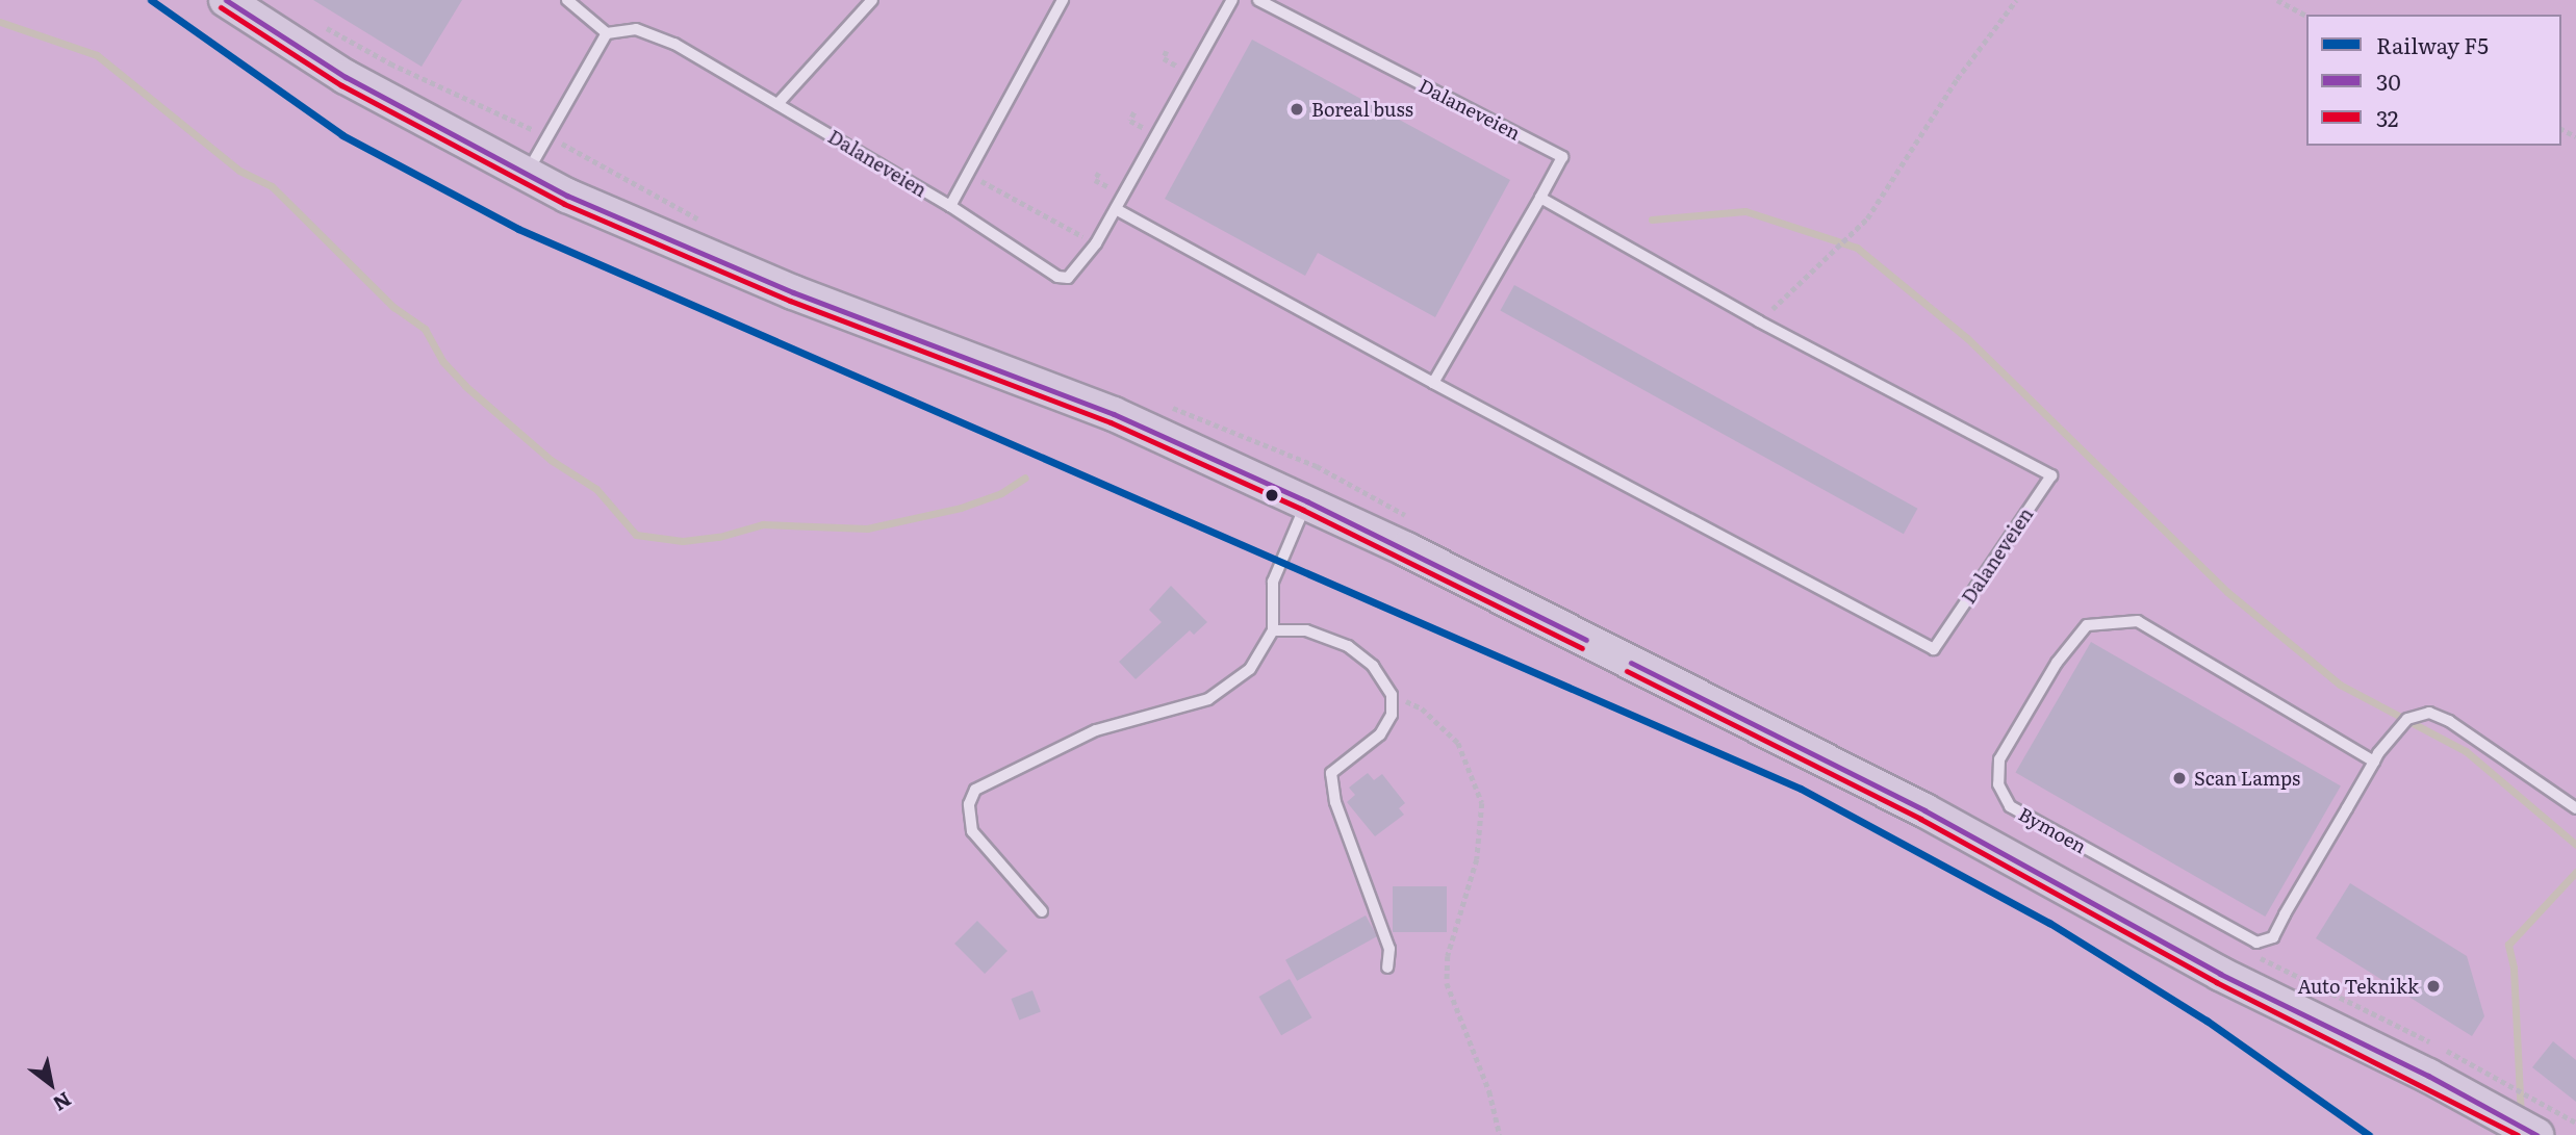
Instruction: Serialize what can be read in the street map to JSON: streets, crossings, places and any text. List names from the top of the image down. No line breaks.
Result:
{"streets":{"lane":["Dalaneveien","Bymoen"]},"places":["Boreal buss","Scan Lamps","Auto Teknikk"],"lines":["rail line F5","transit line 30","transit line 32"],"legend":["Railway F5","30","32"],"north":"bottom right"}
